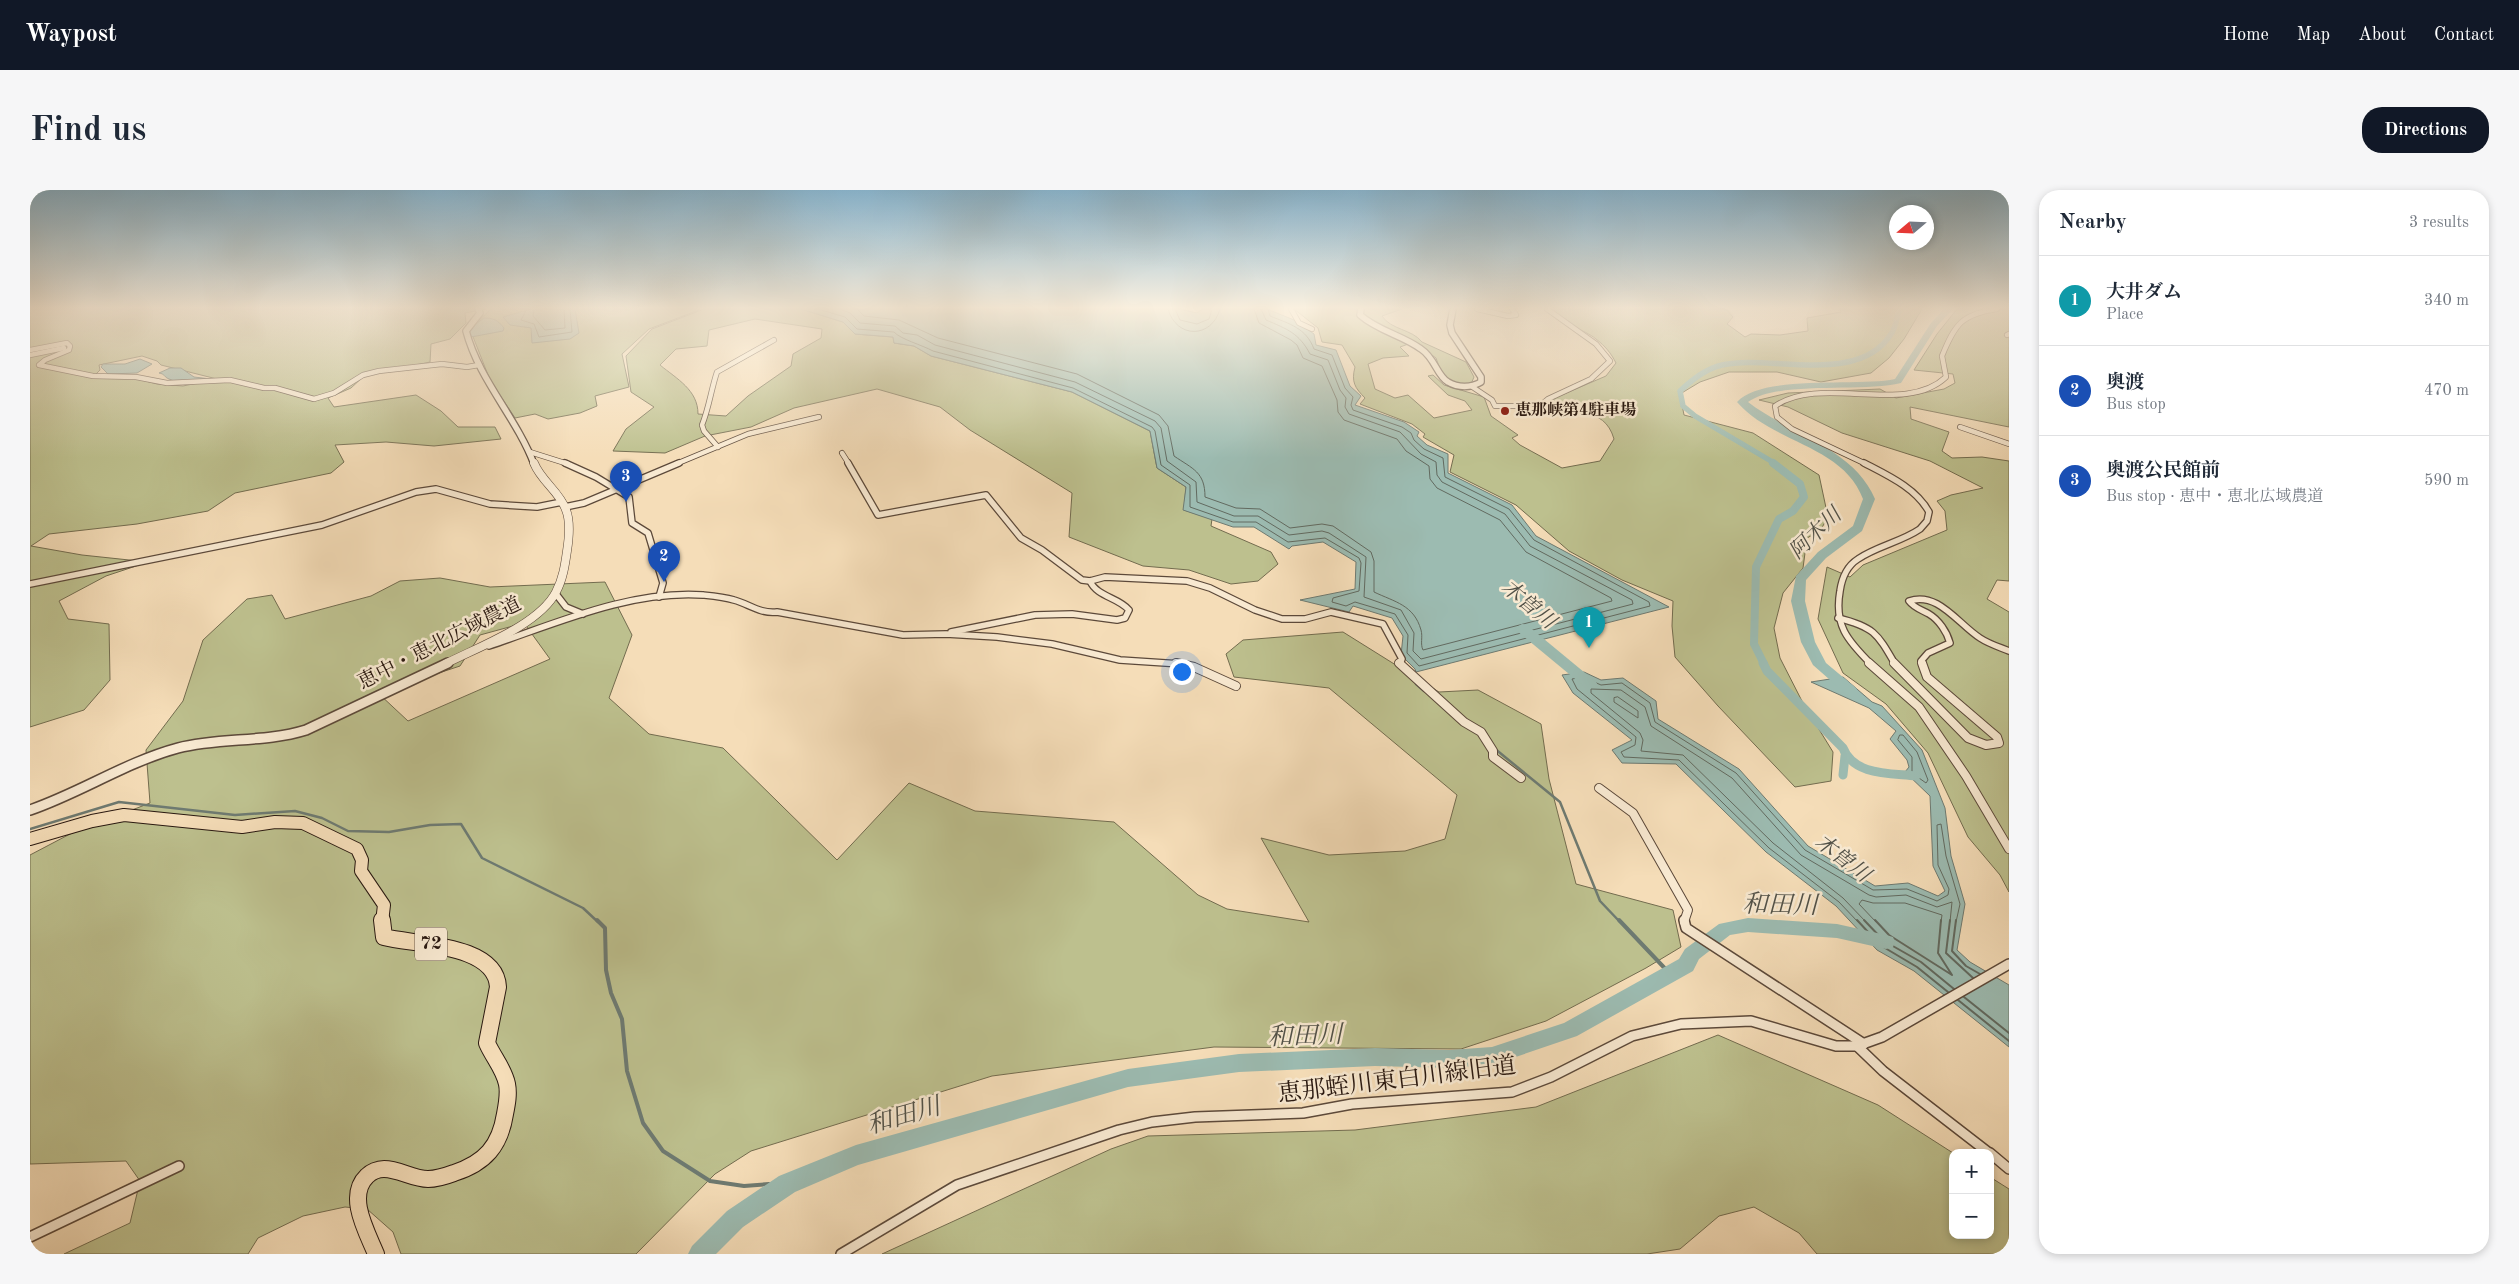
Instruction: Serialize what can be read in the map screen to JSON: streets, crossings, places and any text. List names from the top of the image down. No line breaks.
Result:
{"streets":{"main road":["72"],"street":["恵中・恵北広域農道","恵那蛭川東白川線旧道"]},"water":["阿木川","木曽川","和田川"],"places":["恵那峡第4駐車場"],"north":"left","page":{"header":"Waypost","nav":["Home","Map","About","Contact"],"buttons":"Directions","title":"Find us","heading":["Nearby","3 results"],"list":[{"mark":"1","name":"大井ダム","note":"Place","value":"340 m"},{"mark":"2","name":"奥渡","note":"Bus stop","value":"470 m"},{"mark":"3","name":"奥渡公民館前","note":"Bus stop · 恵中・恵北広域農道","value":"590 m"}],"pins":["3","2","1"],"map_buttons":["+","−"]}}
